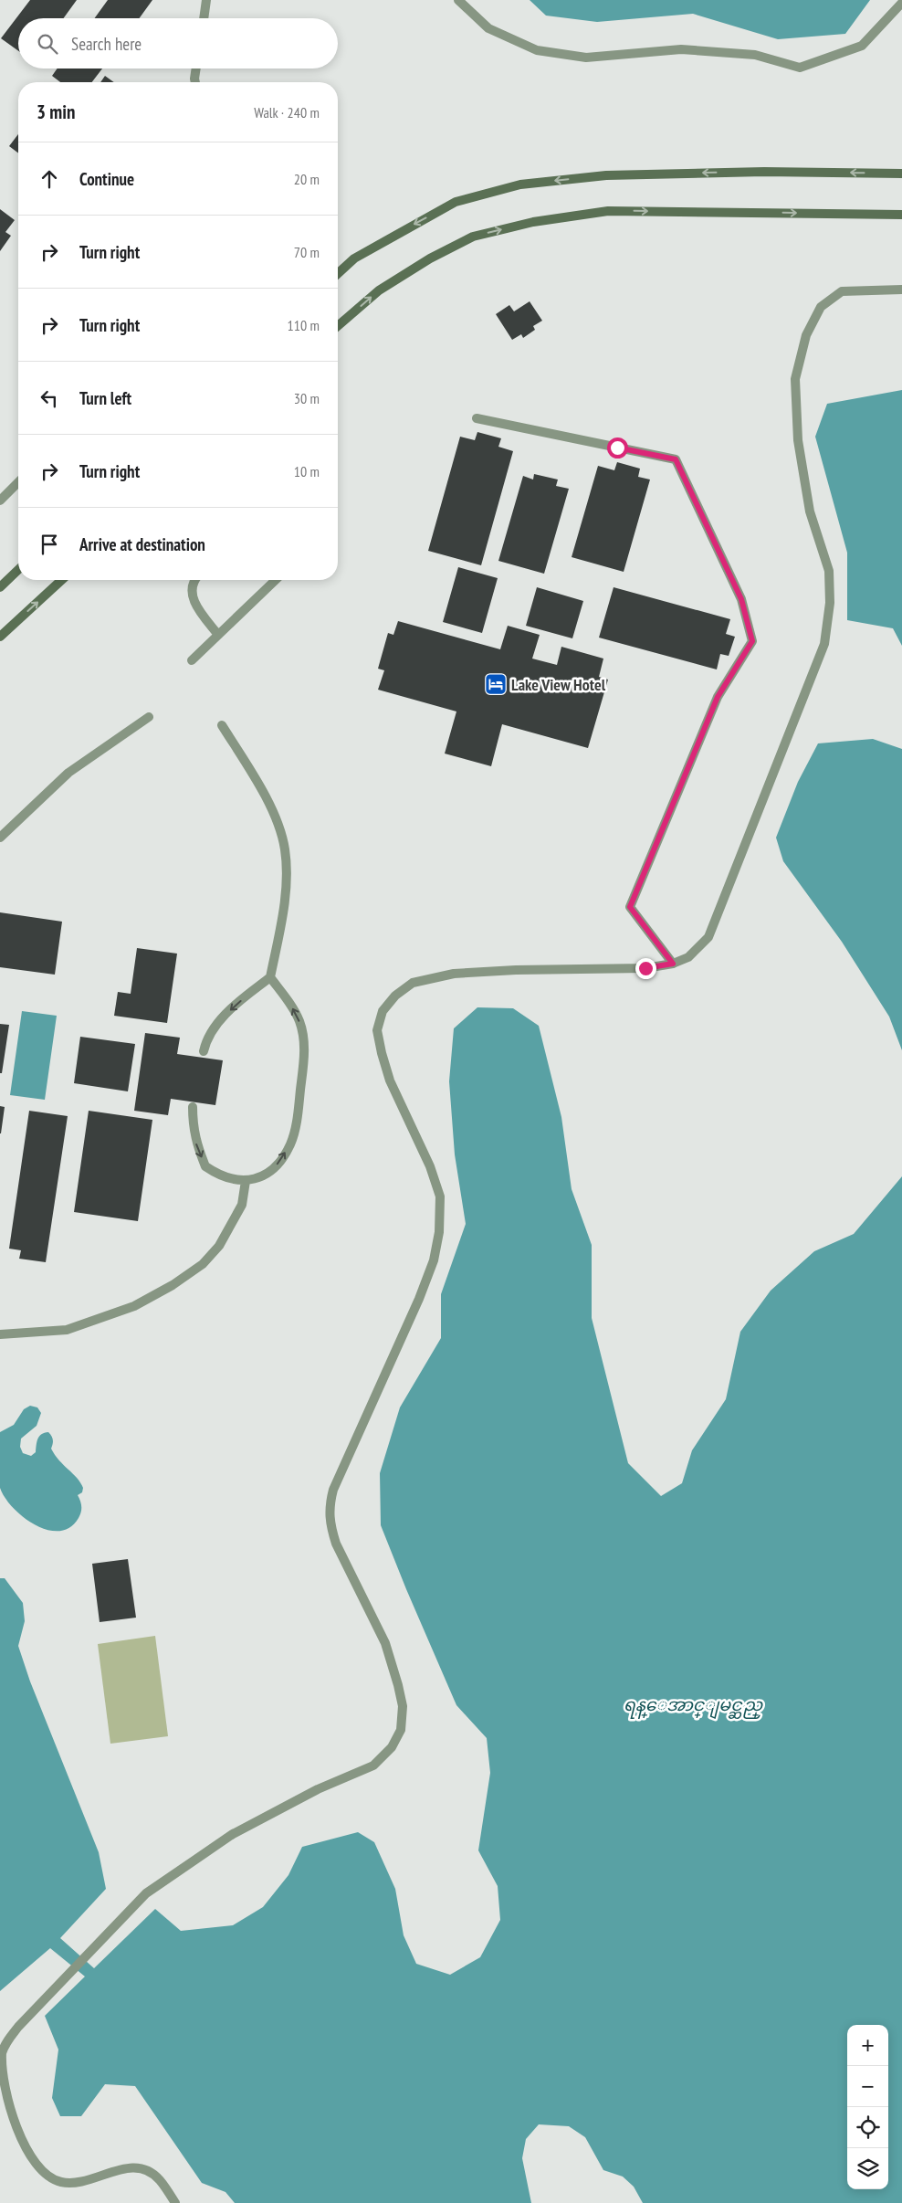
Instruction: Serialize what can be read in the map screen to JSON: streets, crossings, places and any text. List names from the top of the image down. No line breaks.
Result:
{"water":["ရန္ေအာင္ျမင္ဆည္"],"places":{"hotel":["Lake View Hotel"]},"page":{"search":"Search here","heading":["3 min","Walk · 240 m"],"list":[["Continue","20 m"],["Turn right","70 m"],["Turn right","110 m"],["Turn left","30 m"],["Turn right","10 m"],"Arrive at destination"],"map_buttons":["+","−"]}}
